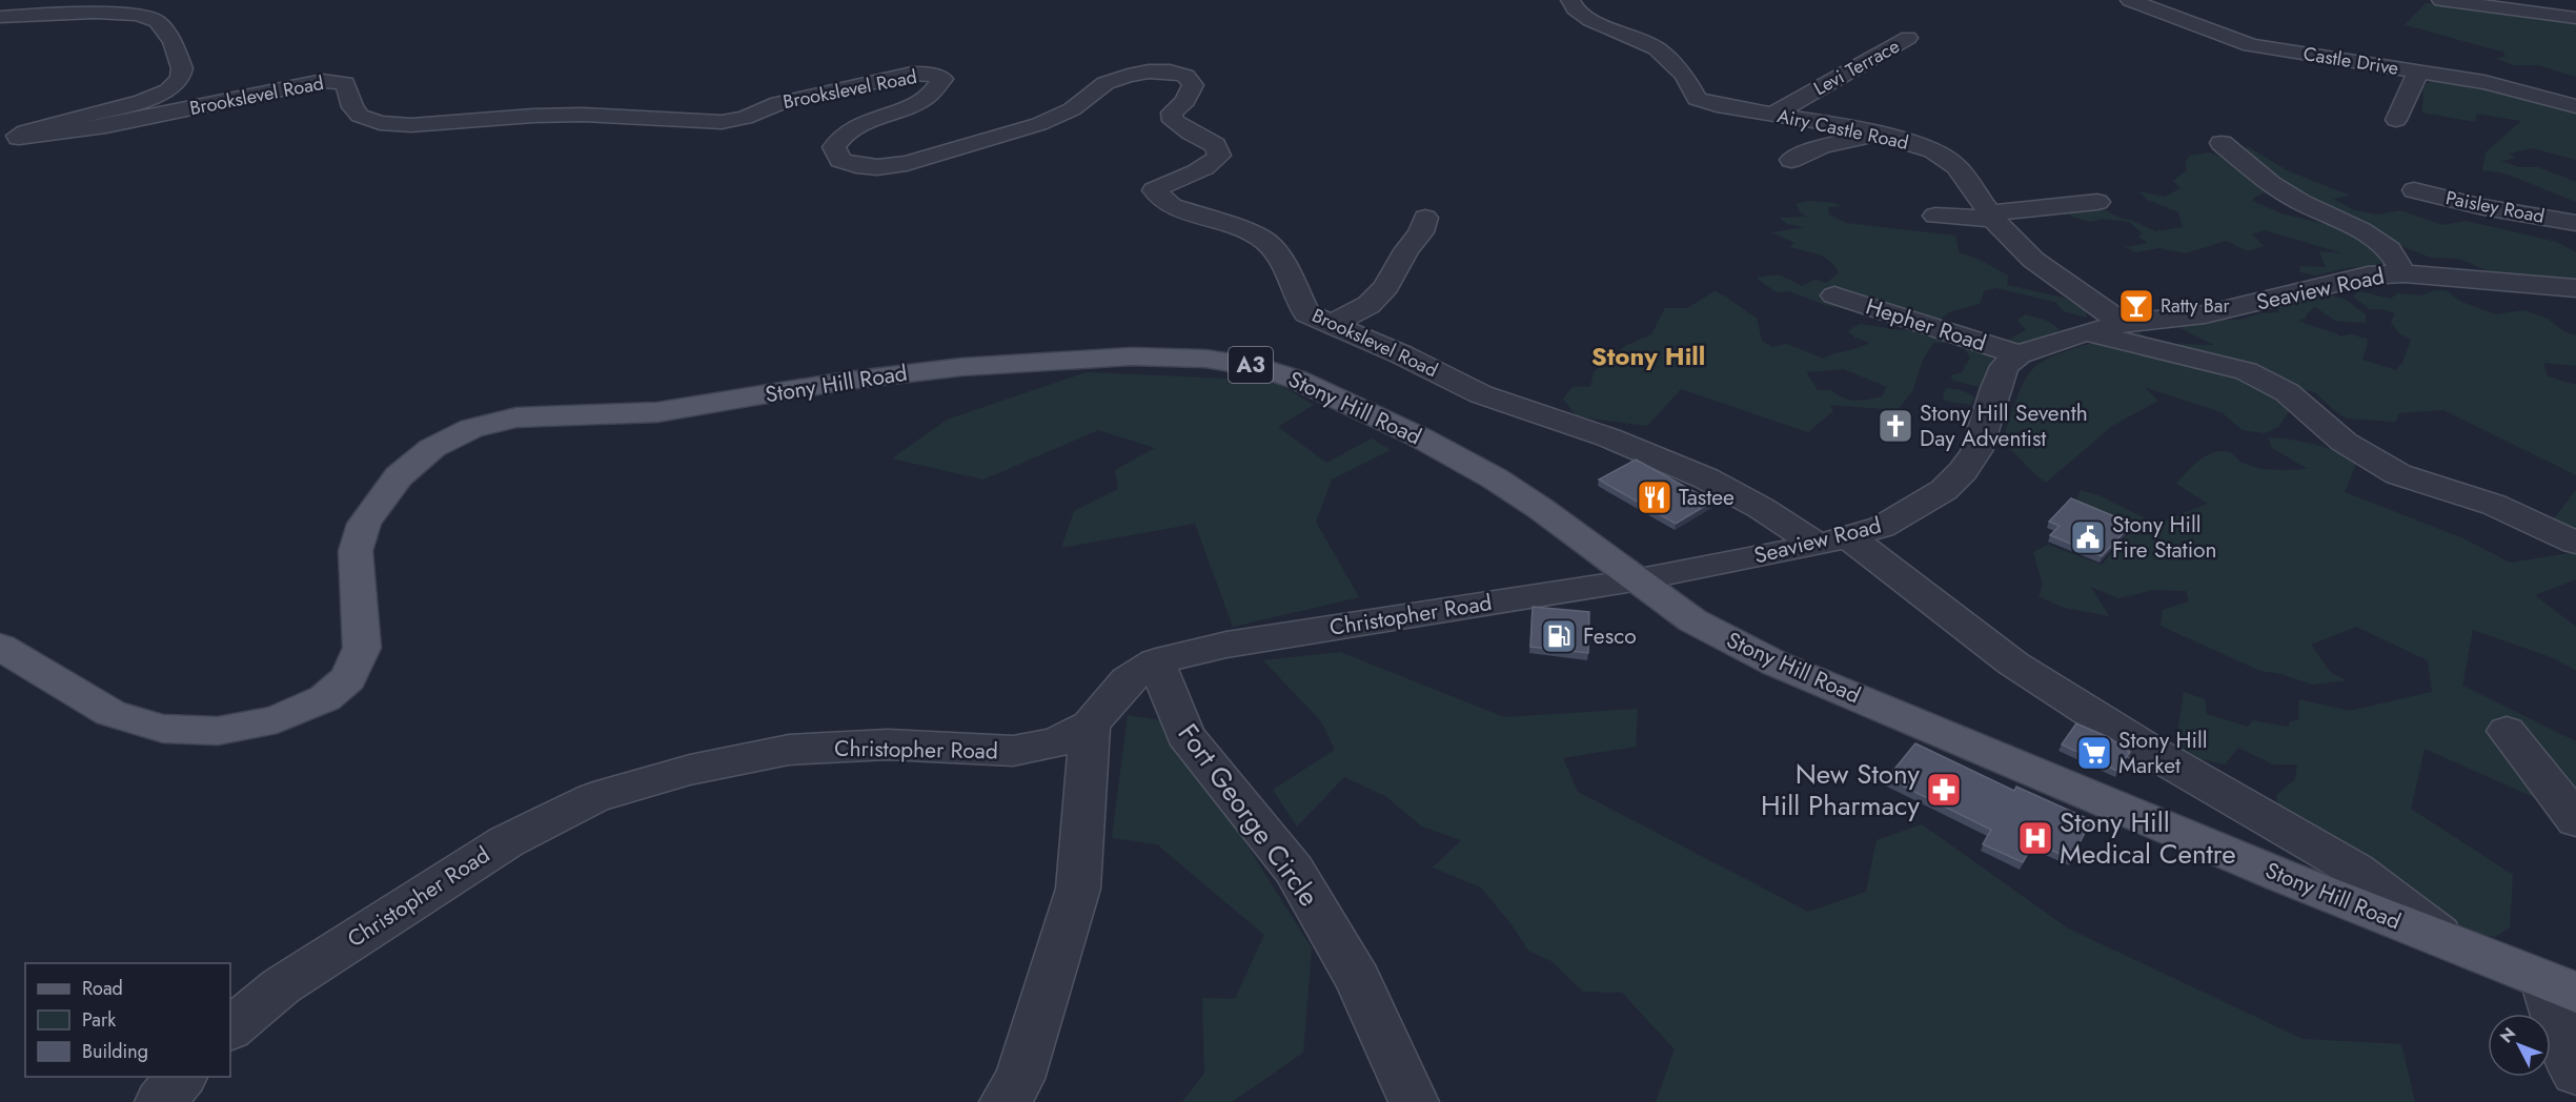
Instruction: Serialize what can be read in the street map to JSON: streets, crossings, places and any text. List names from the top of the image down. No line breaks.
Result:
{"streets":{"main road":["A3","Stony Hill Road"],"street":["Castle Drive","Levi Terrace","Brookslevel Road","Airy Castle Road","Paisley Road","Seaview Road","Hepher Road","Christopher Road","Fort George Circle"]},"crossings":[["Levi Terrace","Airy Castle Road"],["Brookslevel Road","Seaview Road"],["Brookslevel Road","Stony Hill Road"],["Airy Castle Road","Seaview Road"],["Seaview Road","Hepher Road"],["Seaview Road","Stony Hill Road"],["Seaview Road","Christopher Road"],["Stony Hill Road","Christopher Road"],["Christopher Road","Fort George Circle"]],"districts":["Stony Hill"],"places":{"bar":["Ratty Bar"],"church":["Stony Hill Seventh Day Adventist"],"restaurant":["Tastee"],"public building":["Stony Hill Fire Station"],"fuel station":["Fesco"],"supermarket":["Stony Hill Market"],"pharmacy":["New Stony Hill Pharmacy"],"hospital":["Stony Hill Medical Centre"]},"legend":["Road","Park","Building"],"north":"top left"}
